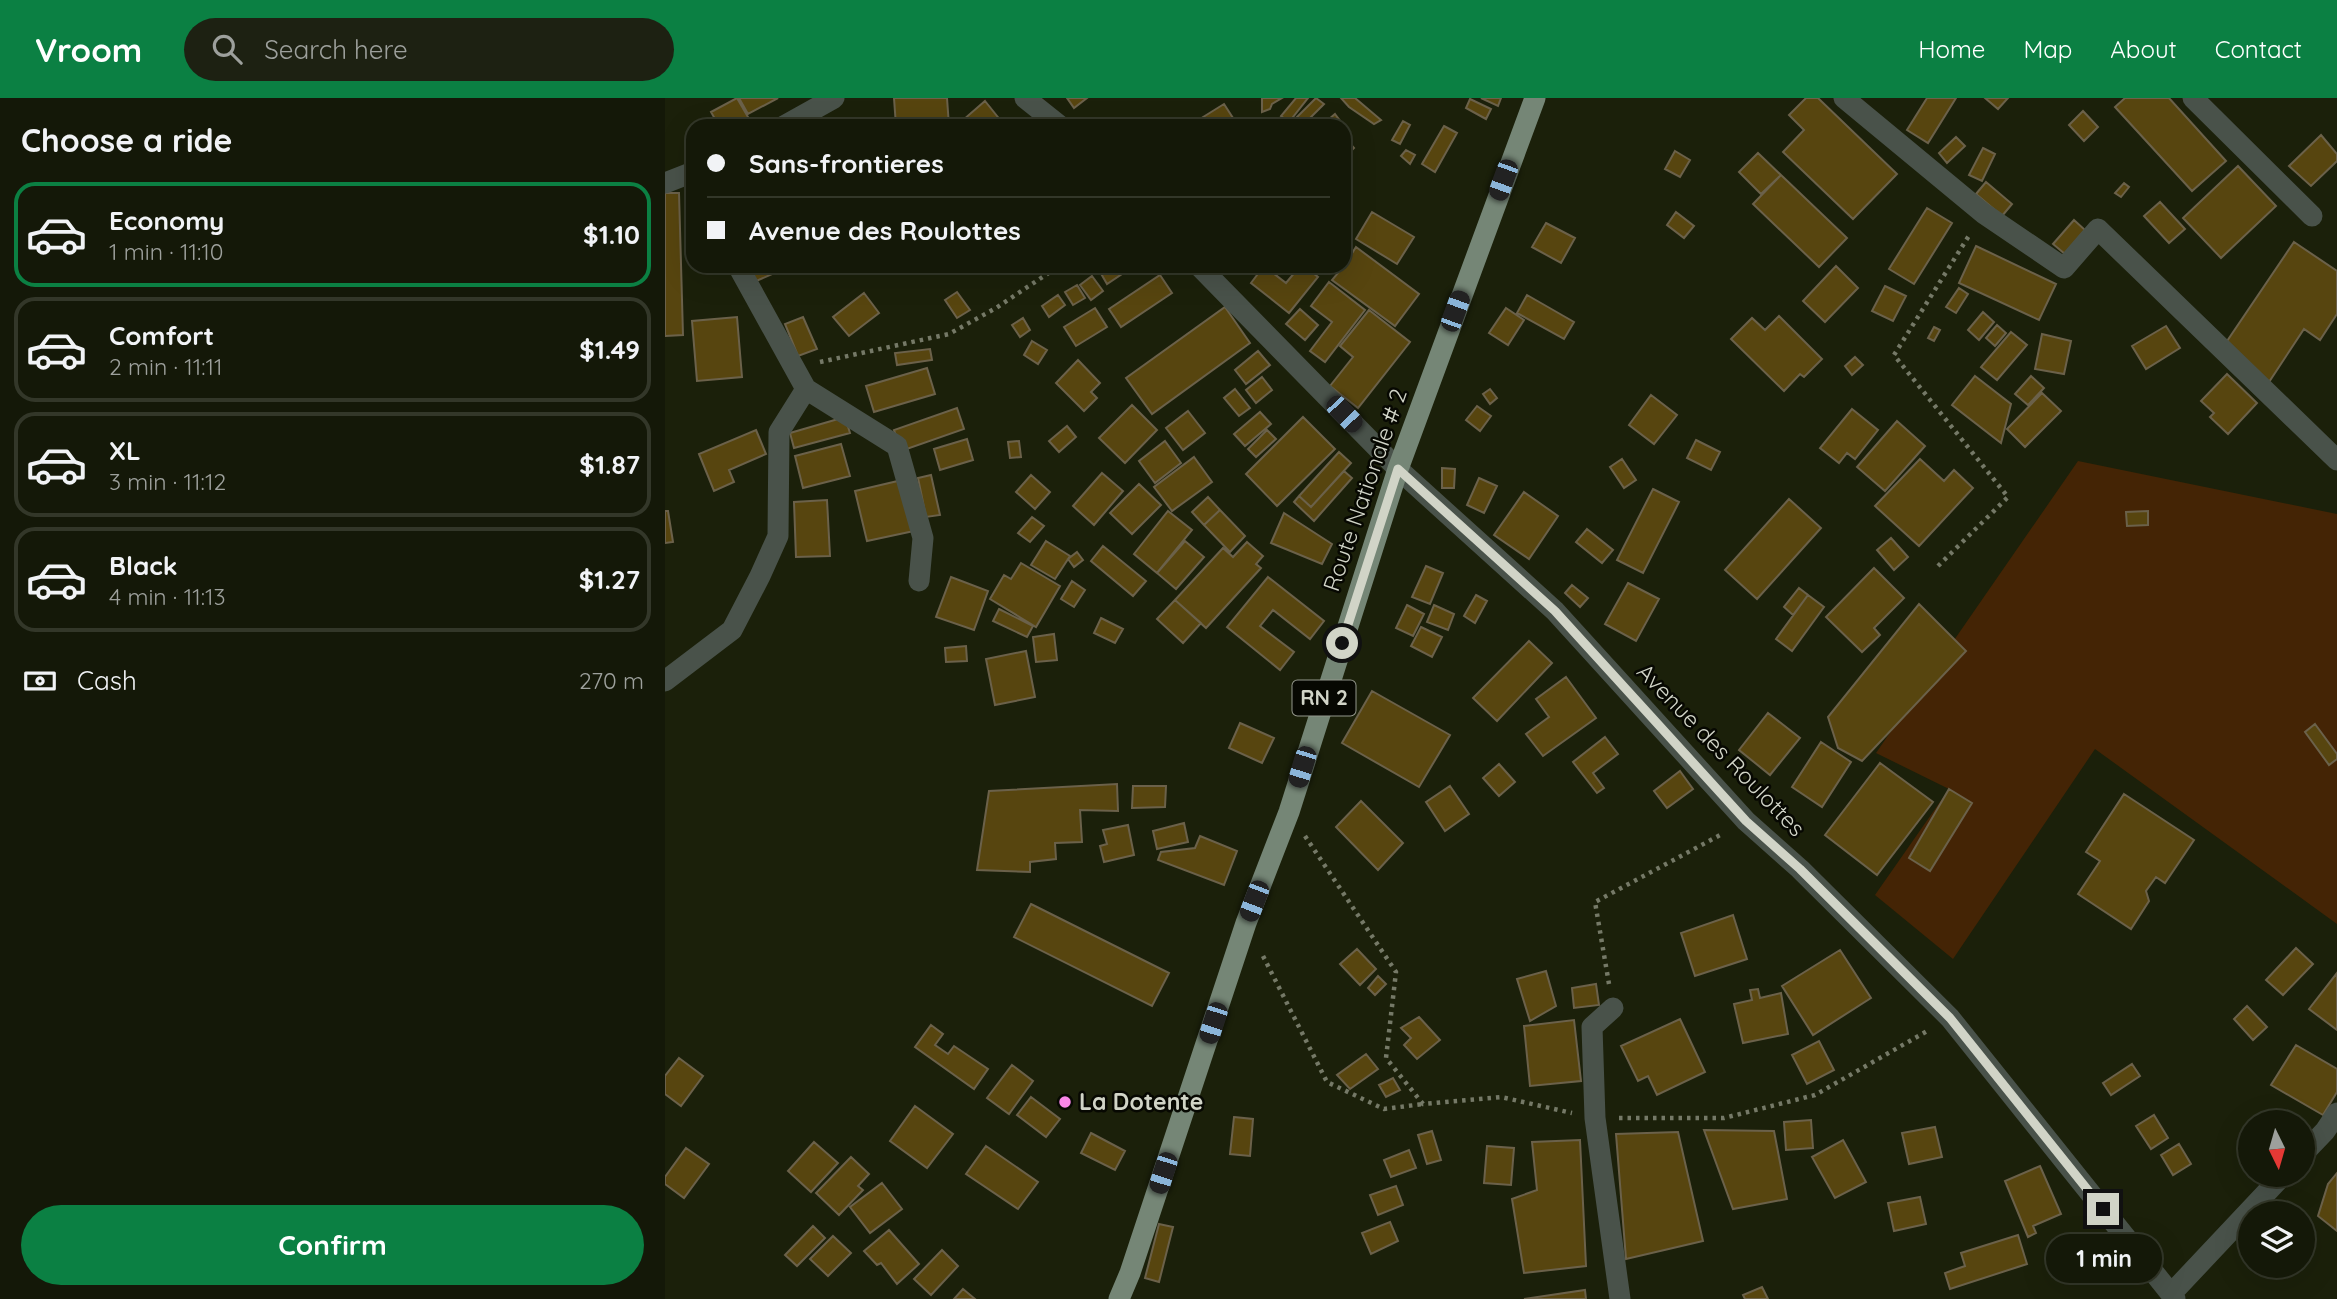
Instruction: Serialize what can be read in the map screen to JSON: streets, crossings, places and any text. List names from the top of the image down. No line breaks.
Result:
{"streets":{"main road":["Route Nationale # 2","RN 2"],"street":["Avenue des Roulottes"]},"crossings":[["Route Nationale # 2","Avenue des Roulottes"]],"places":["La Dotente"],"north":"bottom","page":{"header":"Vroom","search":"Search here","nav":["Home","Map","About","Contact"],"heading":"Choose a ride","banner":["Sans-frontieres","Avenue des Roulottes"],"list":[{"name":"Economy","note":"1 min · 11:10","value":"$1.10"},{"name":"Comfort","note":"2 min · 11:11","value":"$1.49"},{"name":"XL","note":"3 min · 11:12","value":"$1.87"},{"name":"Black","note":"4 min · 11:13","value":"$1.27"}],"pay":["Cash","270 m"],"buttons":"Confirm","bubble":"1 min"}}
